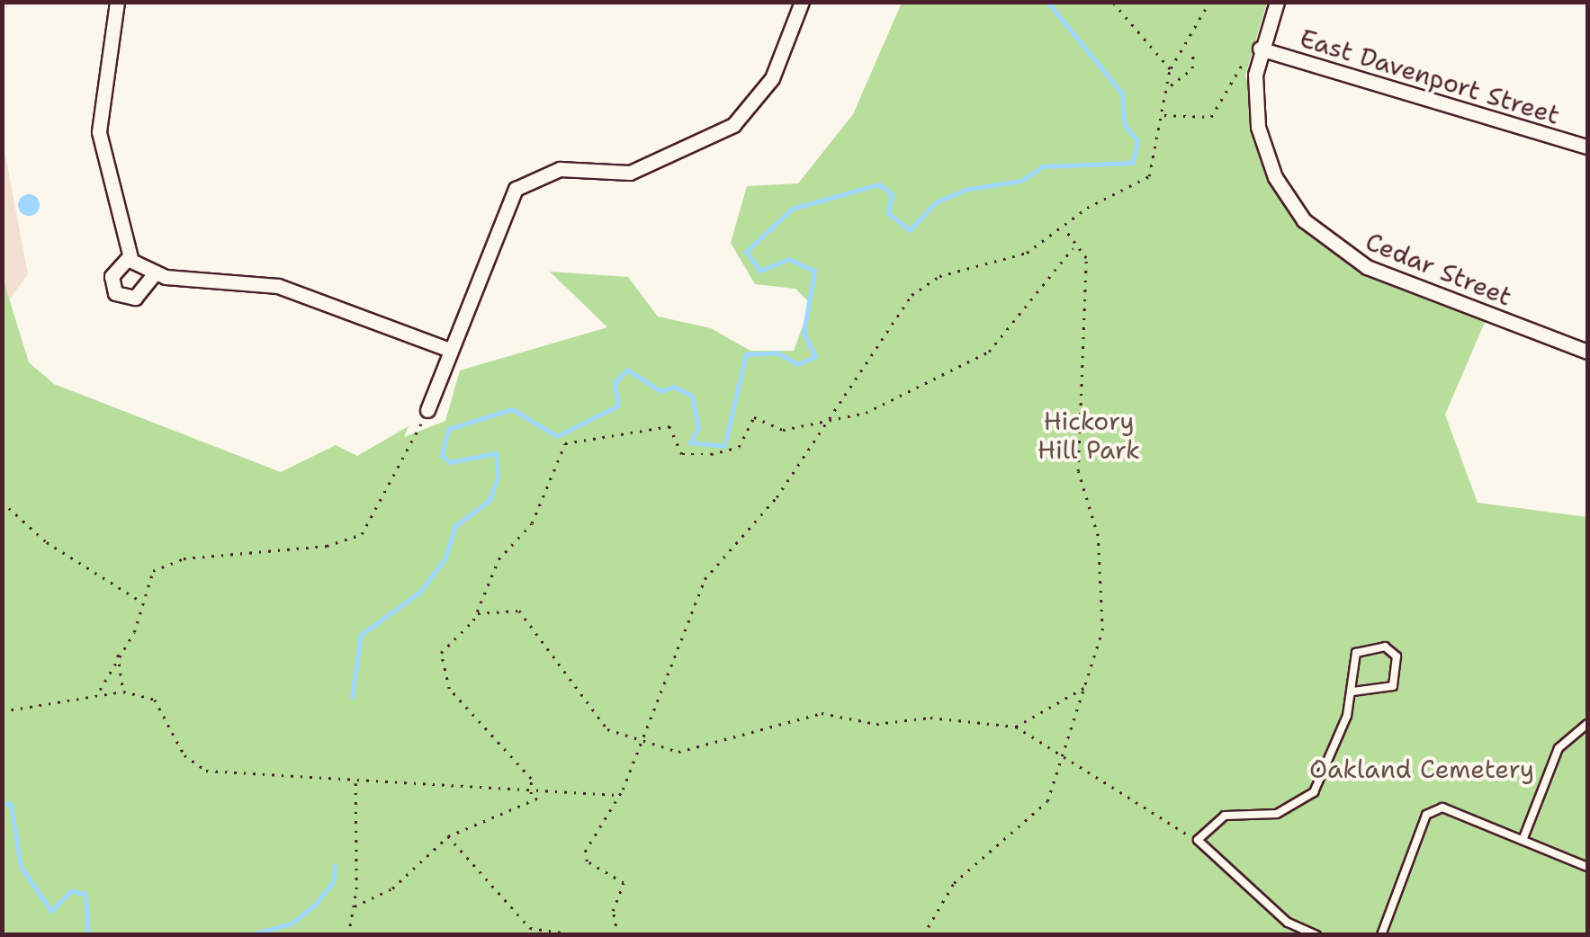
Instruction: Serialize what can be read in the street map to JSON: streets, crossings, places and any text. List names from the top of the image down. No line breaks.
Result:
{"streets":{"street":["East Davenport Street","Cedar Street"]},"crossings":[["East Davenport Street","Cedar Street"]],"parks":["Hickory Hill Park","Oakland Cemetery"]}
